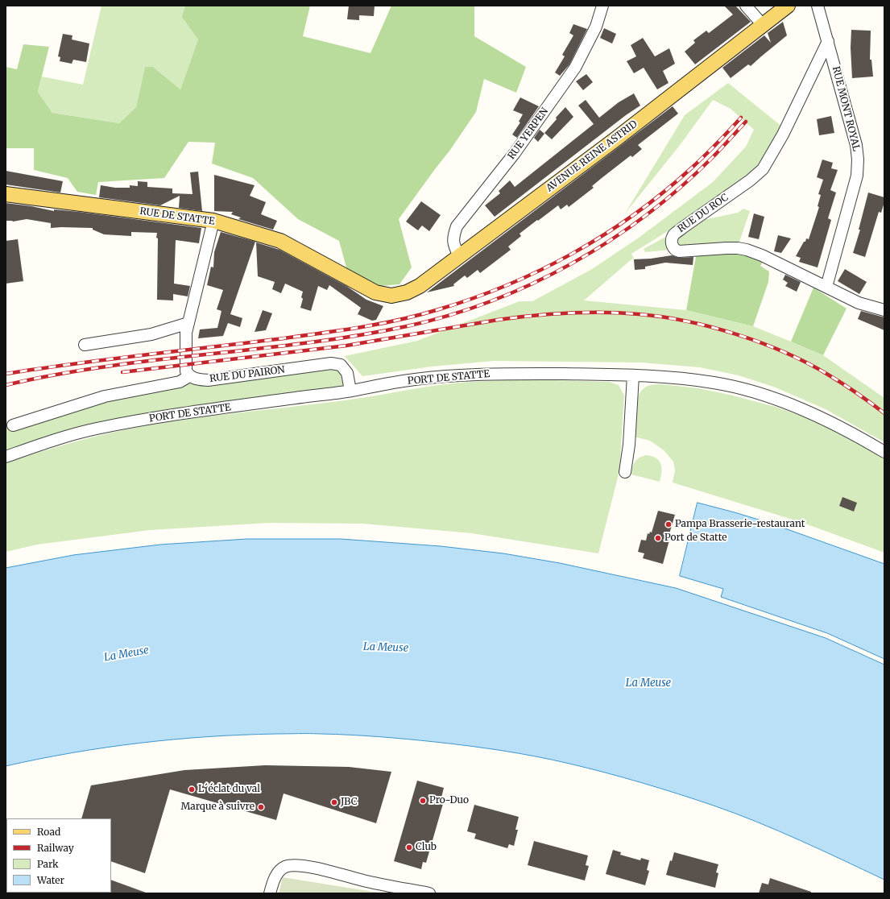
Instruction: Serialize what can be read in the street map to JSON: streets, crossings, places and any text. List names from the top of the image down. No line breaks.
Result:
{"streets":{"main road":["AVENUE REINE ASTRID","RUE DE STATTE"],"street":["RUE MONT ROYAL","RUE YERPEN","RUE DU ROC","RUE DU PAIRON","PORT DE STATTE"]},"crossings":[["RUE MONT ROYAL","RUE DU ROC"],["RUE YERPEN","AVENUE REINE ASTRID"],["AVENUE REINE ASTRID","RUE DE STATTE"],["RUE DU PAIRON","PORT DE STATTE"]],"water":["La Meuse"],"places":["Pampa Brasserie-restaurant","Port de Statte","L´éclat du val","Pro-Duo","JBC","Marque à suivre","Club"],"legend":["Road","Railway","Park","Water"]}
